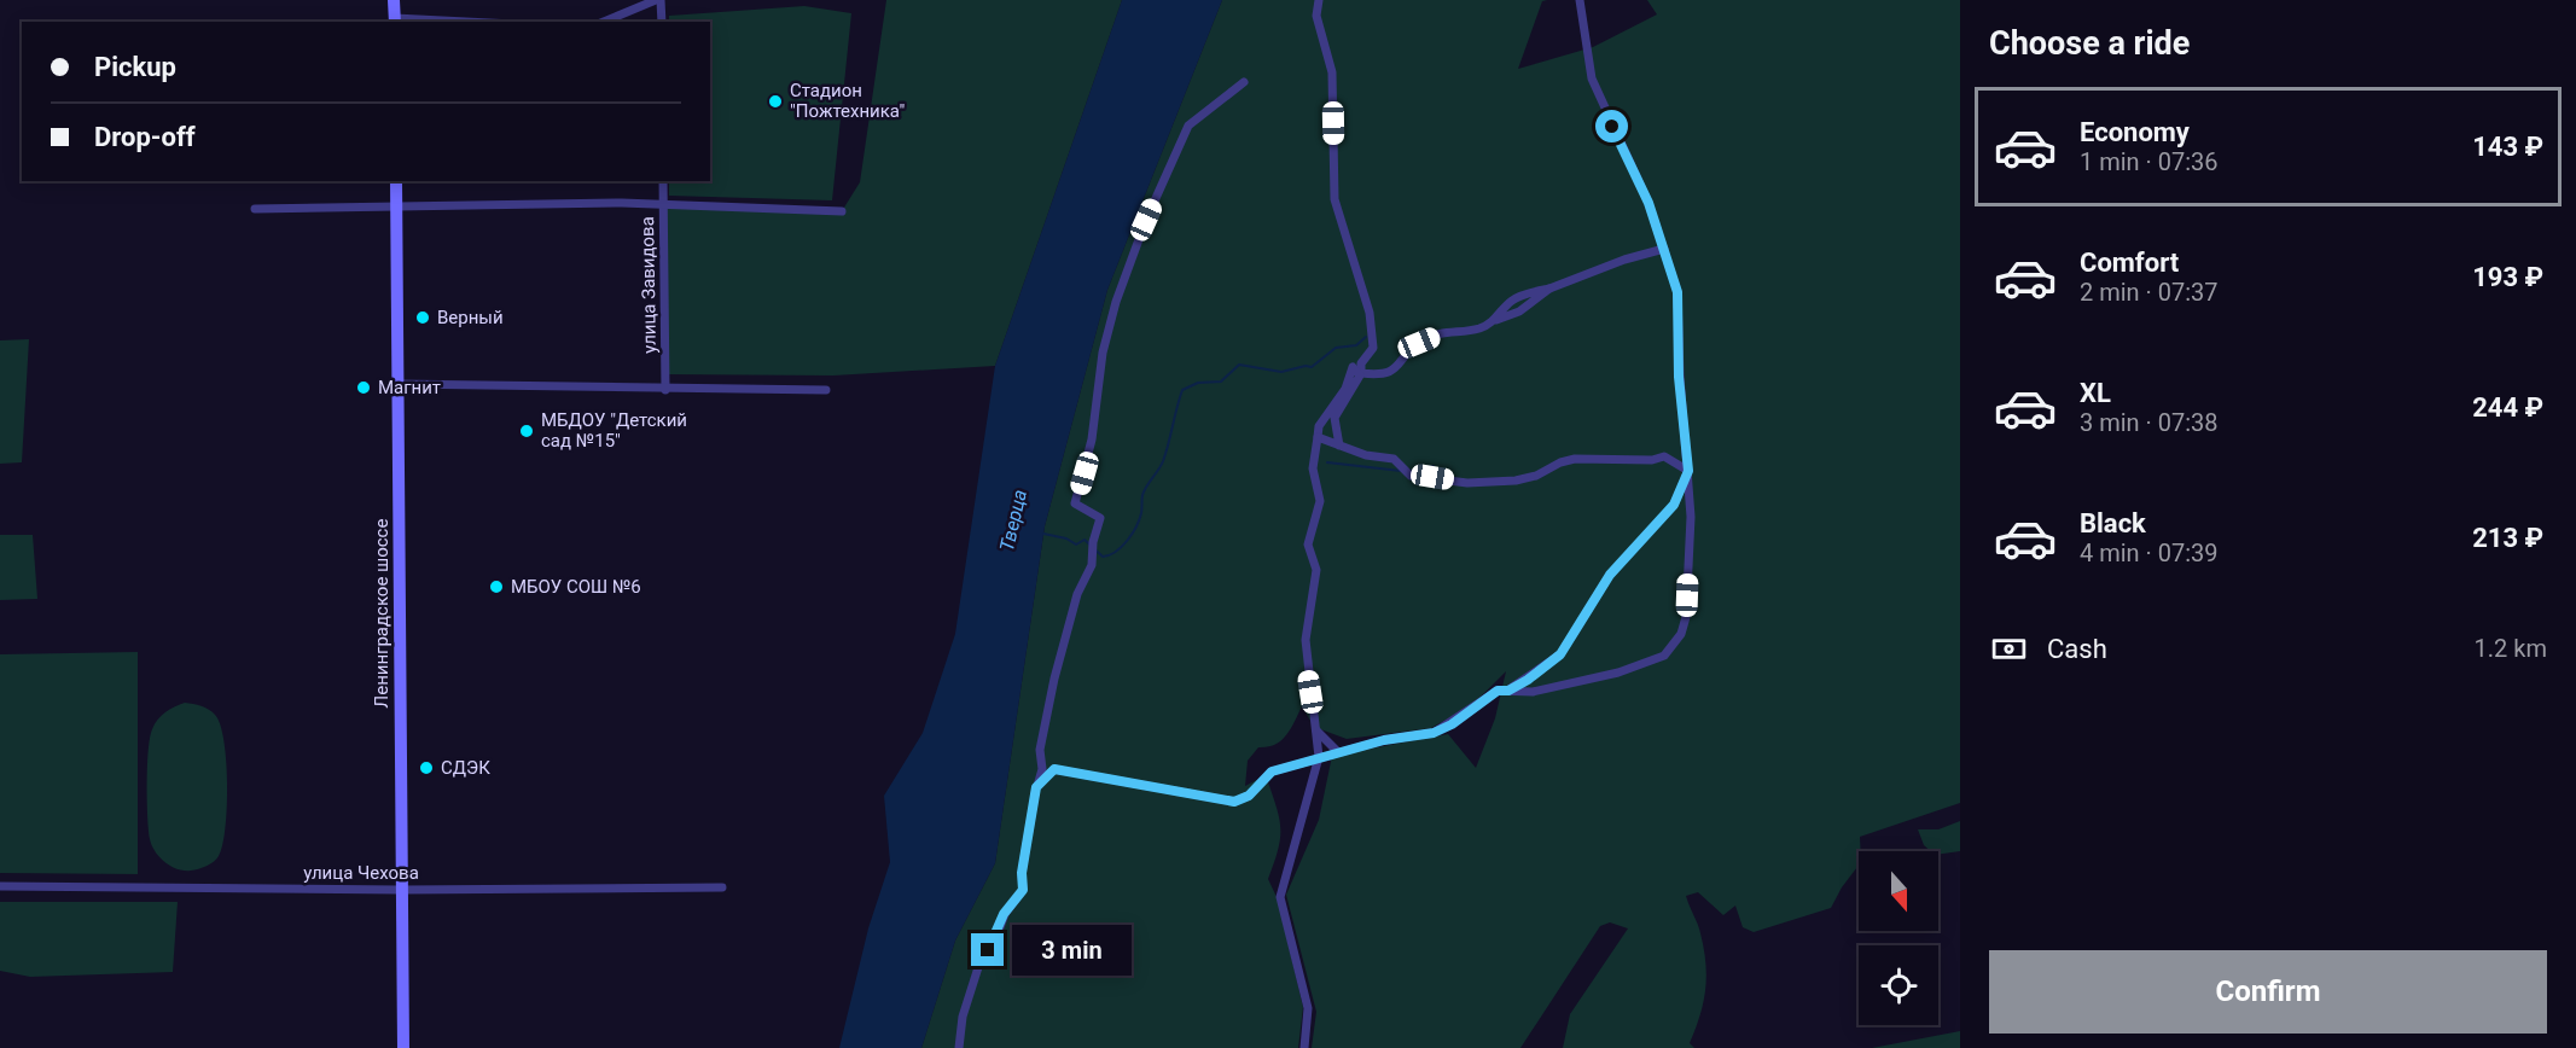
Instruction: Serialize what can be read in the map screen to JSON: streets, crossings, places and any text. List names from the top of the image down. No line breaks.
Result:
{"streets":{"main road":["Ленинградское шоссе"],"street":["улица Завидова","улица Чехова"]},"crossings":[["Ленинградское шоссе","улица Чехова"]],"water":["Тверца"],"places":["Стадион \"Пожтехника\"","Верный","Магнит","МБДОУ \"Детский сад №15\"","МБОУ СОШ №6","СДЭК"],"north":"bottom","page":{"heading":"Choose a ride","banner":["Pickup","Drop-off"],"list":[{"name":"Economy","note":"1 min · 07:36","value":"143 ₽"},{"name":"Comfort","note":"2 min · 07:37","value":"193 ₽"},{"name":"XL","note":"3 min · 07:38","value":"244 ₽"},{"name":"Black","note":"4 min · 07:39","value":"213 ₽"}],"pay":["Cash","1.2 km"],"bubble":"3 min","buttons":"Confirm"}}
